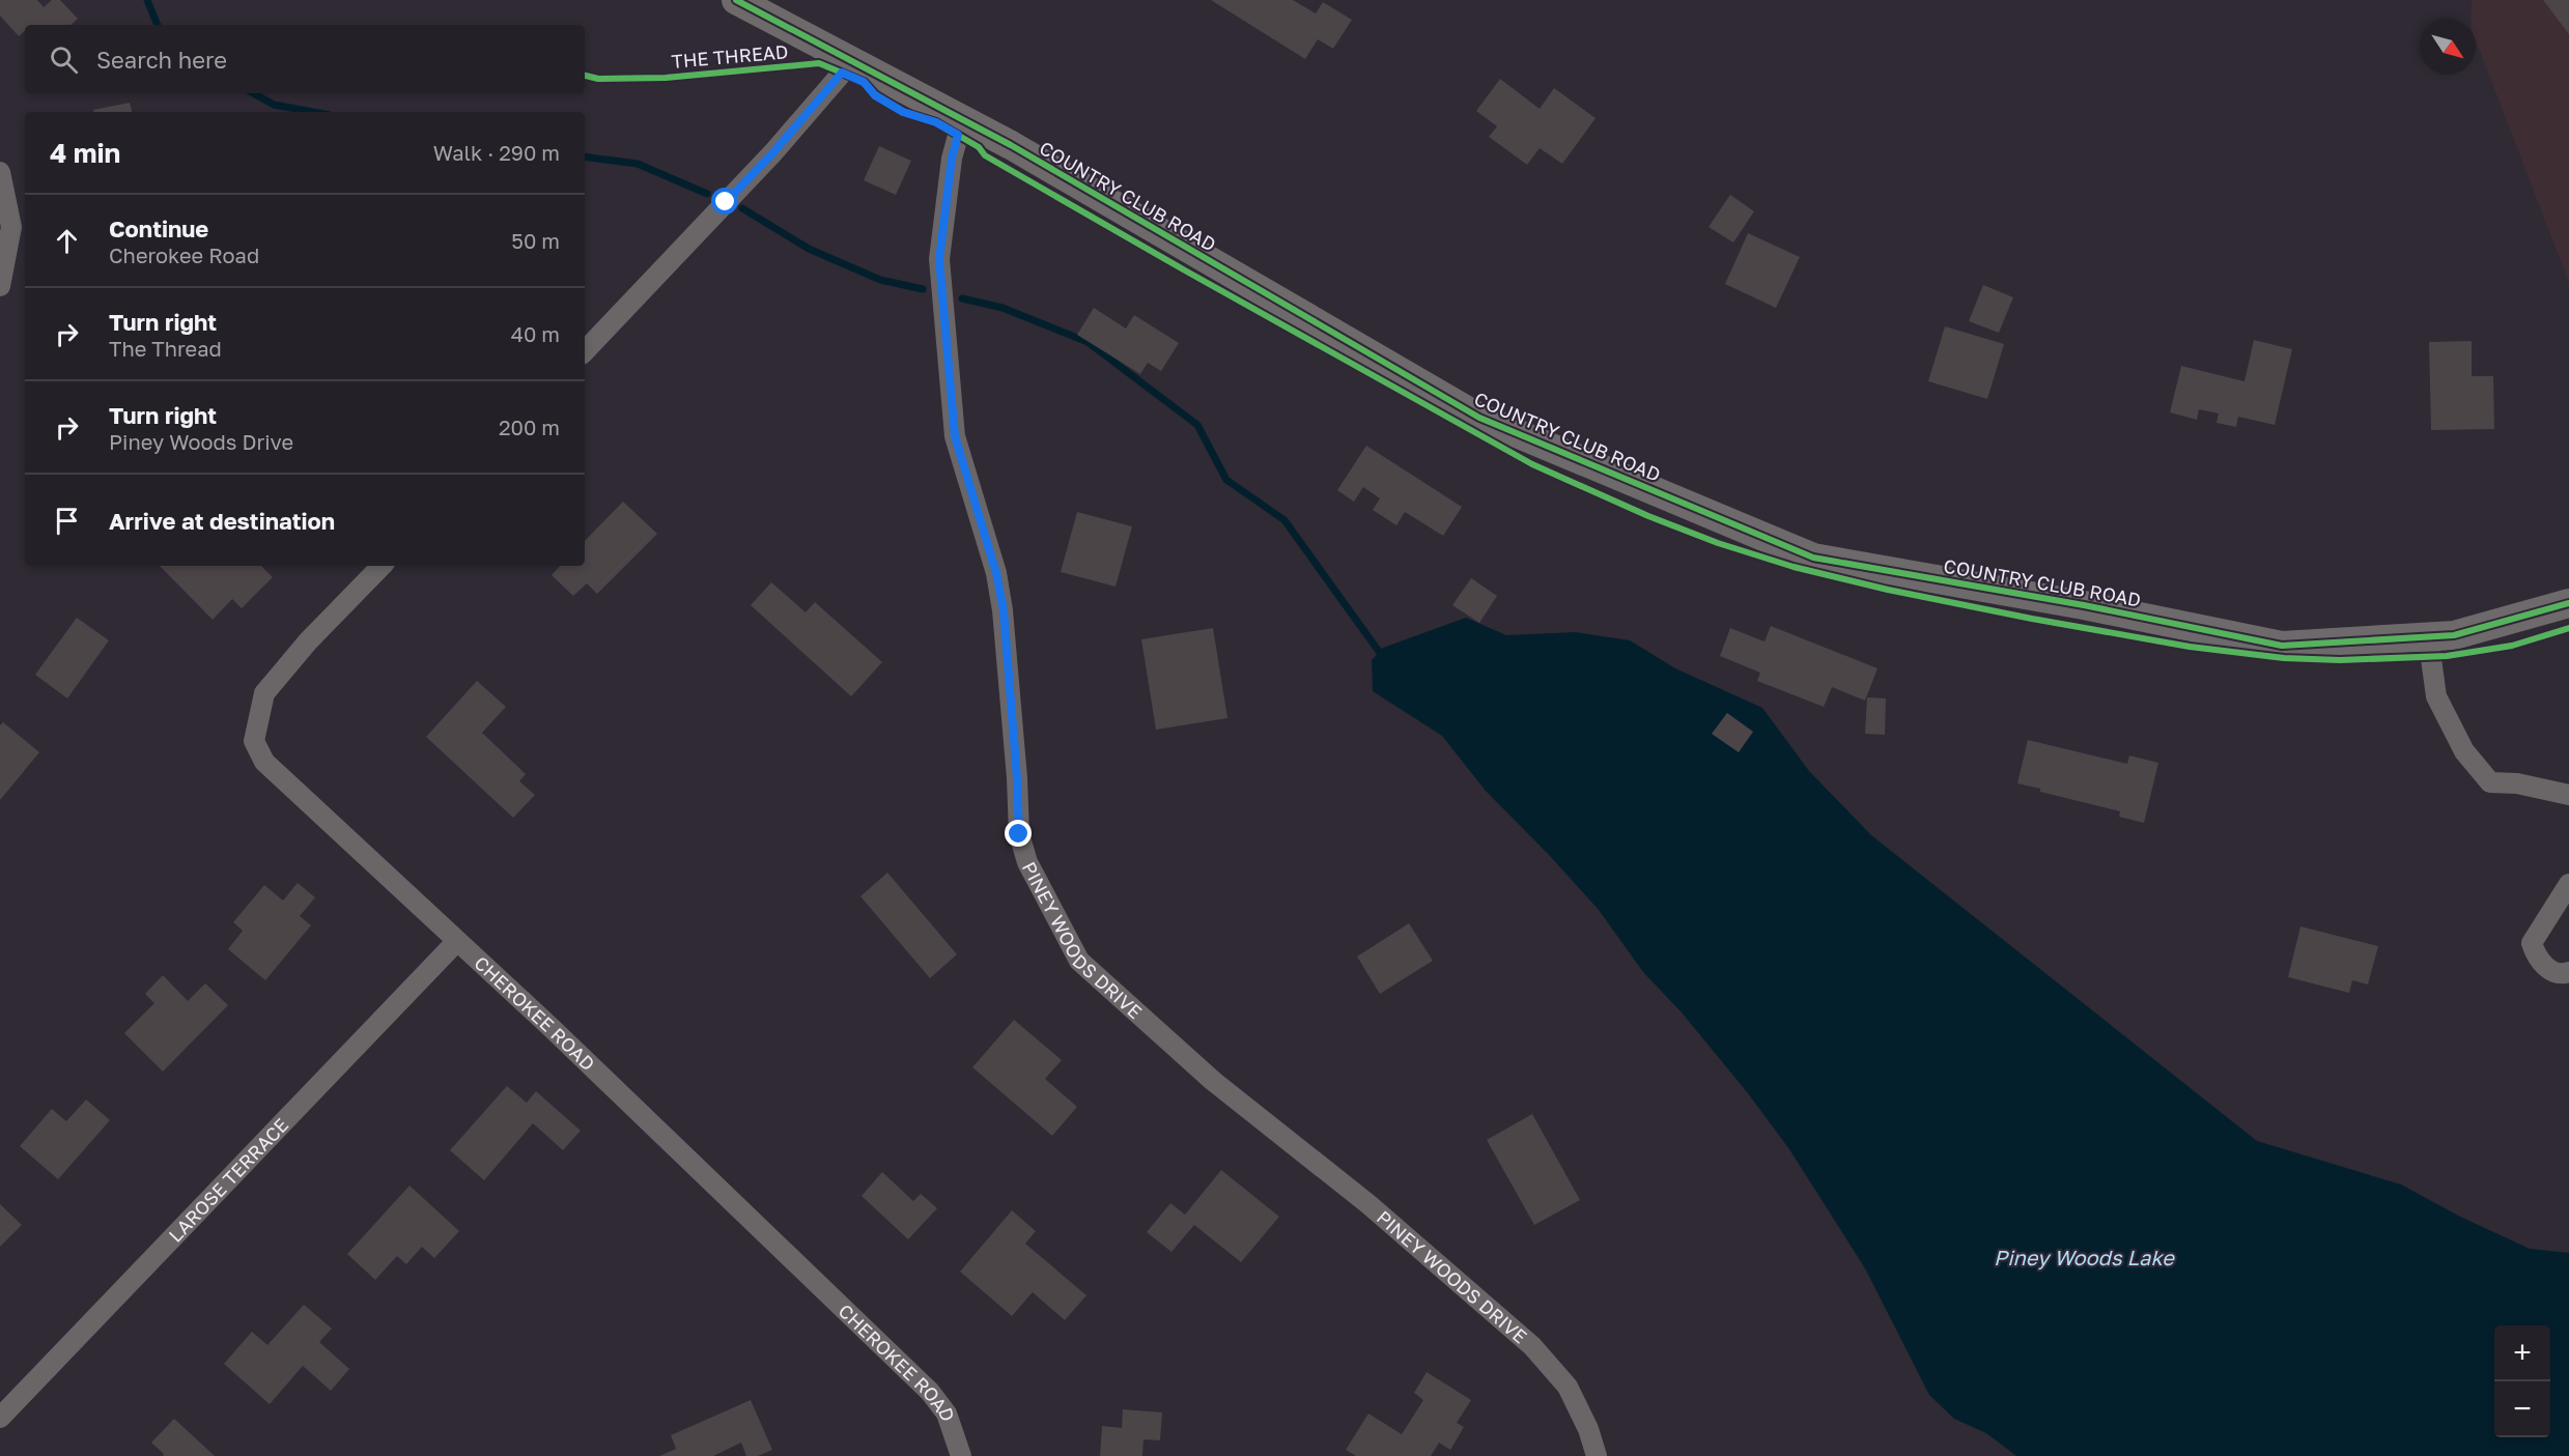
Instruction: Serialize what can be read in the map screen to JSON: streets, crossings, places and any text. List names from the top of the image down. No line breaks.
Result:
{"streets":{"street":["COUNTRY CLUB ROAD","PINEY WOODS DRIVE","CHEROKEE ROAD","LAROSE TERRACE"],"cycle path":["THE THREAD"]},"crossings":[["COUNTRY CLUB ROAD","PINEY WOODS DRIVE"],["CHEROKEE ROAD","LAROSE TERRACE"]],"water":["Piney Woods Lake"],"north":"bottom right","page":{"search":"Search here","heading":["4 min","Walk · 290 m"],"list":[["Continue","Cherokee Road","50 m"],["Turn right","The Thread","40 m"],["Turn right","Piney Woods Drive","200 m"],"Arrive at destination"],"map_buttons":["+","−"]}}
